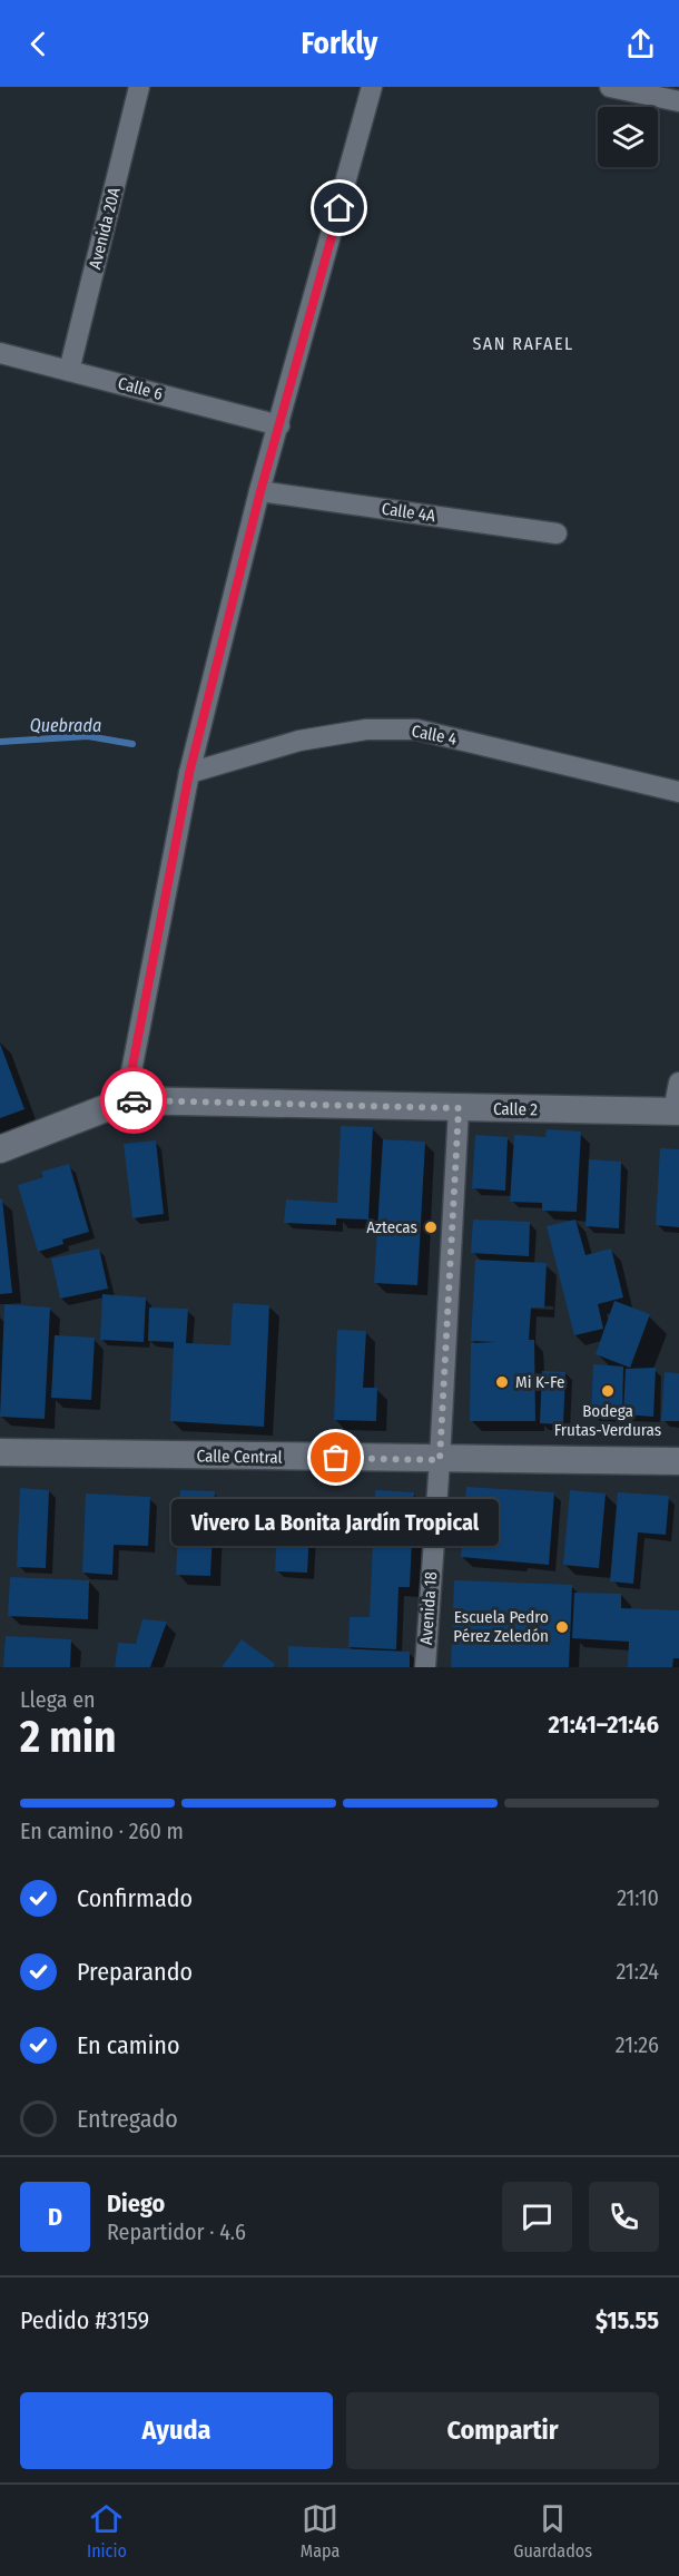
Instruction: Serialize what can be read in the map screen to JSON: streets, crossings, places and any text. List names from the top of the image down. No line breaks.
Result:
{"streets":{"main road":["Calle 2","Calle Central"],"street":["Avenida 20A","Calle 6","Calle 4A","Calle 4","Avenida 18"]},"crossings":[["Avenida 20A","Calle 6"],["Calle 2","Avenida 18"],["Calle Central","Avenida 18"]],"districts":["SAN RAFAEL"],"water":["Quebrada"],"places":["Aztecas","Mi K-Fe","Bodega Frutas-Verduras","Vivero La Bonita Jardín Tropical","Escuela Pedro Pérez Zeledón"],"page":{"header":"Forkly","bubble":"Vivero La Bonita Jardín Tropical","heading":["2 min","Llega en","21:41–21:46"],"panel":["Diego","Repartidor · 4.6","Pedido #3159","$15.55"],"bar":"En camino · 260 m","list":[["Confirmado","21:10"],["Preparando","21:24"],["En camino","21:26"],"Entregado"],"round":"D","buttons":["Ayuda","Compartir"],"tabs":["Inicio","Mapa","Guardados"]}}
